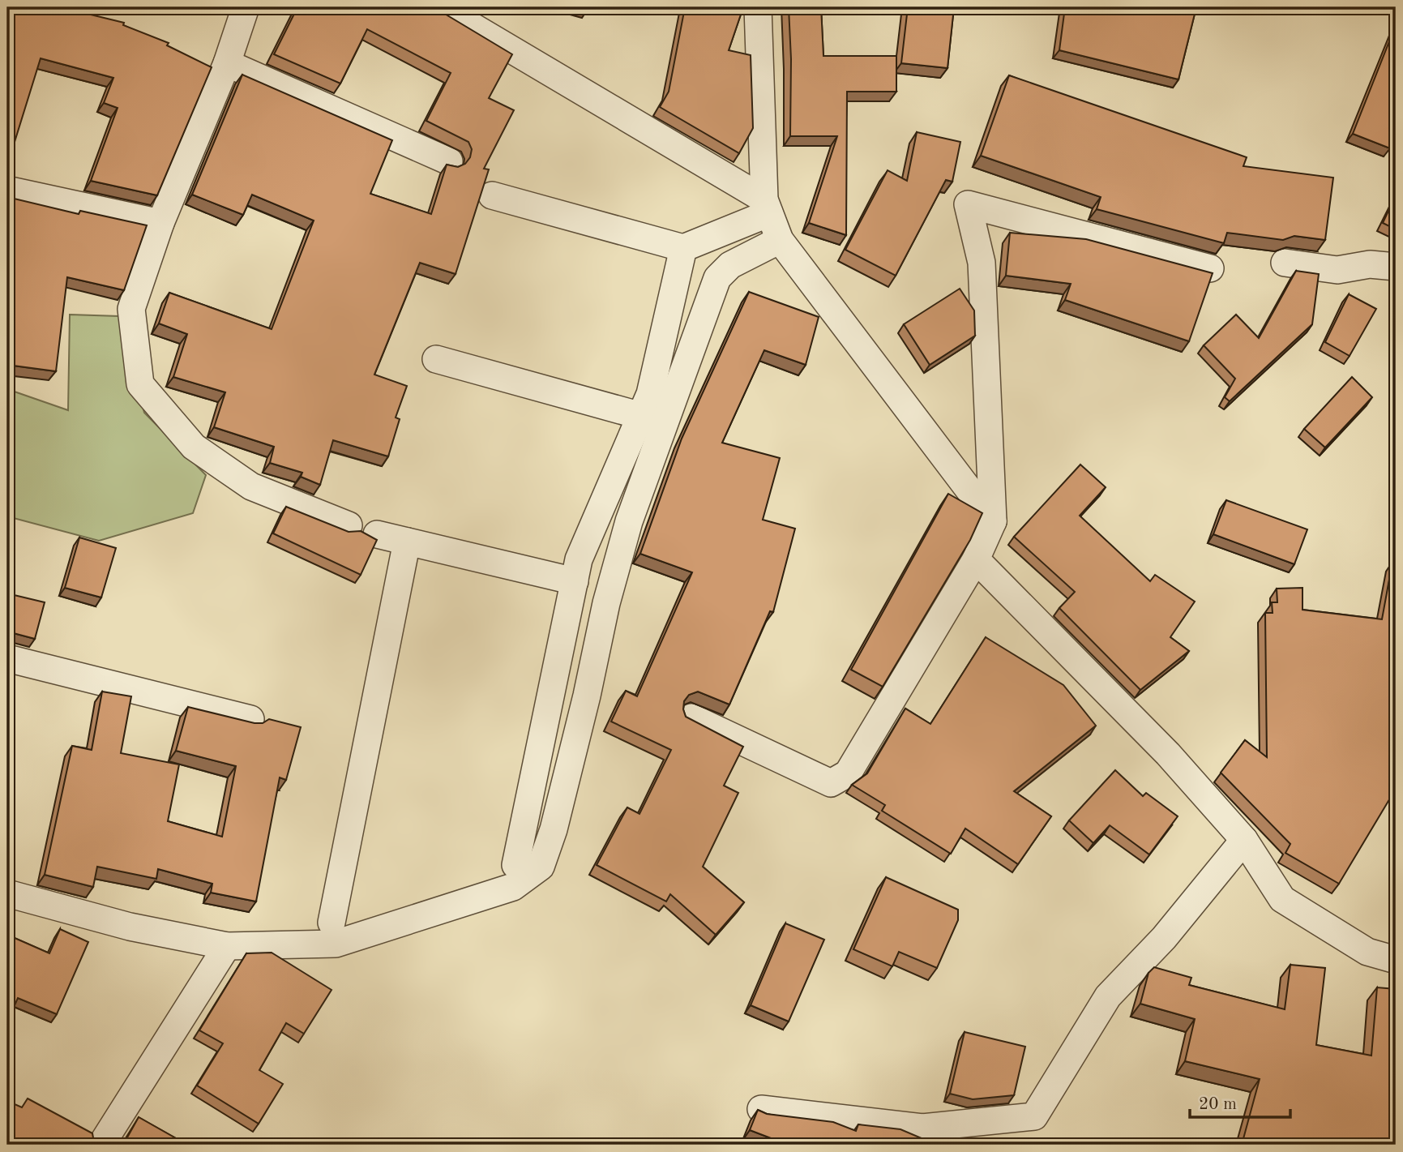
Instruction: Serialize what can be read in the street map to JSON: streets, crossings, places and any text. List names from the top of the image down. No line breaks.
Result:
{"scale_bar":"20 m"}
